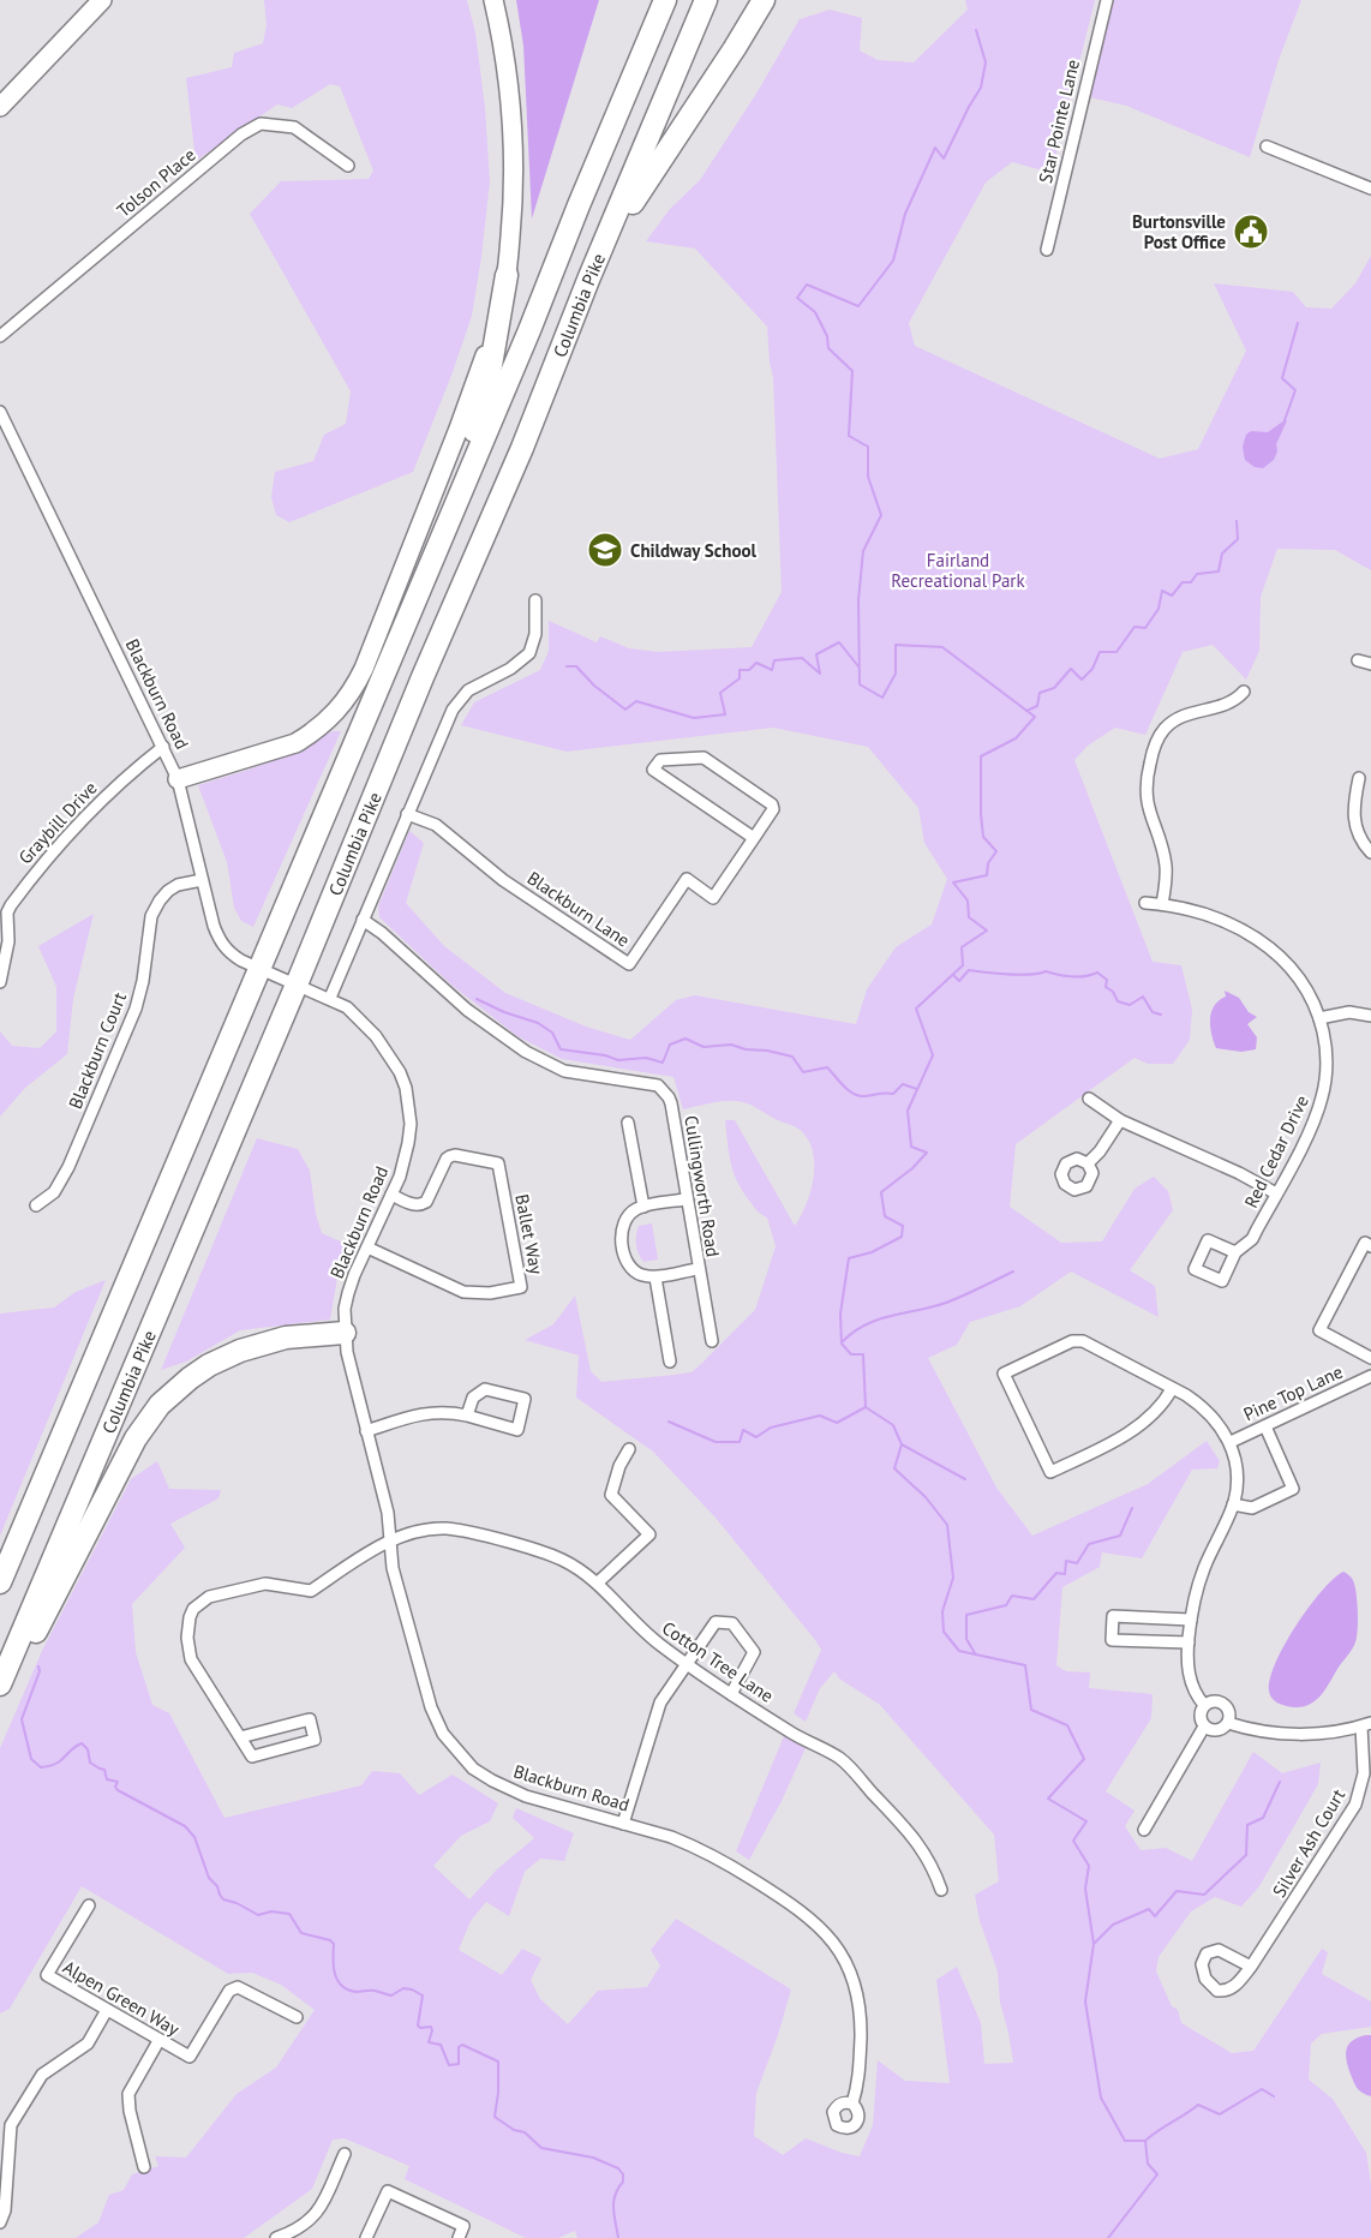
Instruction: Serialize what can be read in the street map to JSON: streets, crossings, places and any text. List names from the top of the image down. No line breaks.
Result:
{"streets":{"highway":["Columbia Pike"],"street":["Star Pointe Lane","Tolson Place","Blackburn Road","Graybill Drive","Blackburn Lane","Blackburn Court","Red Cedar Drive","Cullingworth Road","Ballet Way","Pine Top Lane","Cotton Tree Lane","Silver Ash Court","Alpen Green Way"]},"crossings":[["Columbia Pike","Blackburn Road"],["Blackburn Road","Graybill Drive"],["Blackburn Road","Blackburn Court"],["Blackburn Road","Ballet Way"],["Blackburn Road","Cotton Tree Lane"]],"parks":["Fairland Recreational Park"],"places":{"public building":["Burtonsville Post Office"],"school or university":["Childway School"]}}
